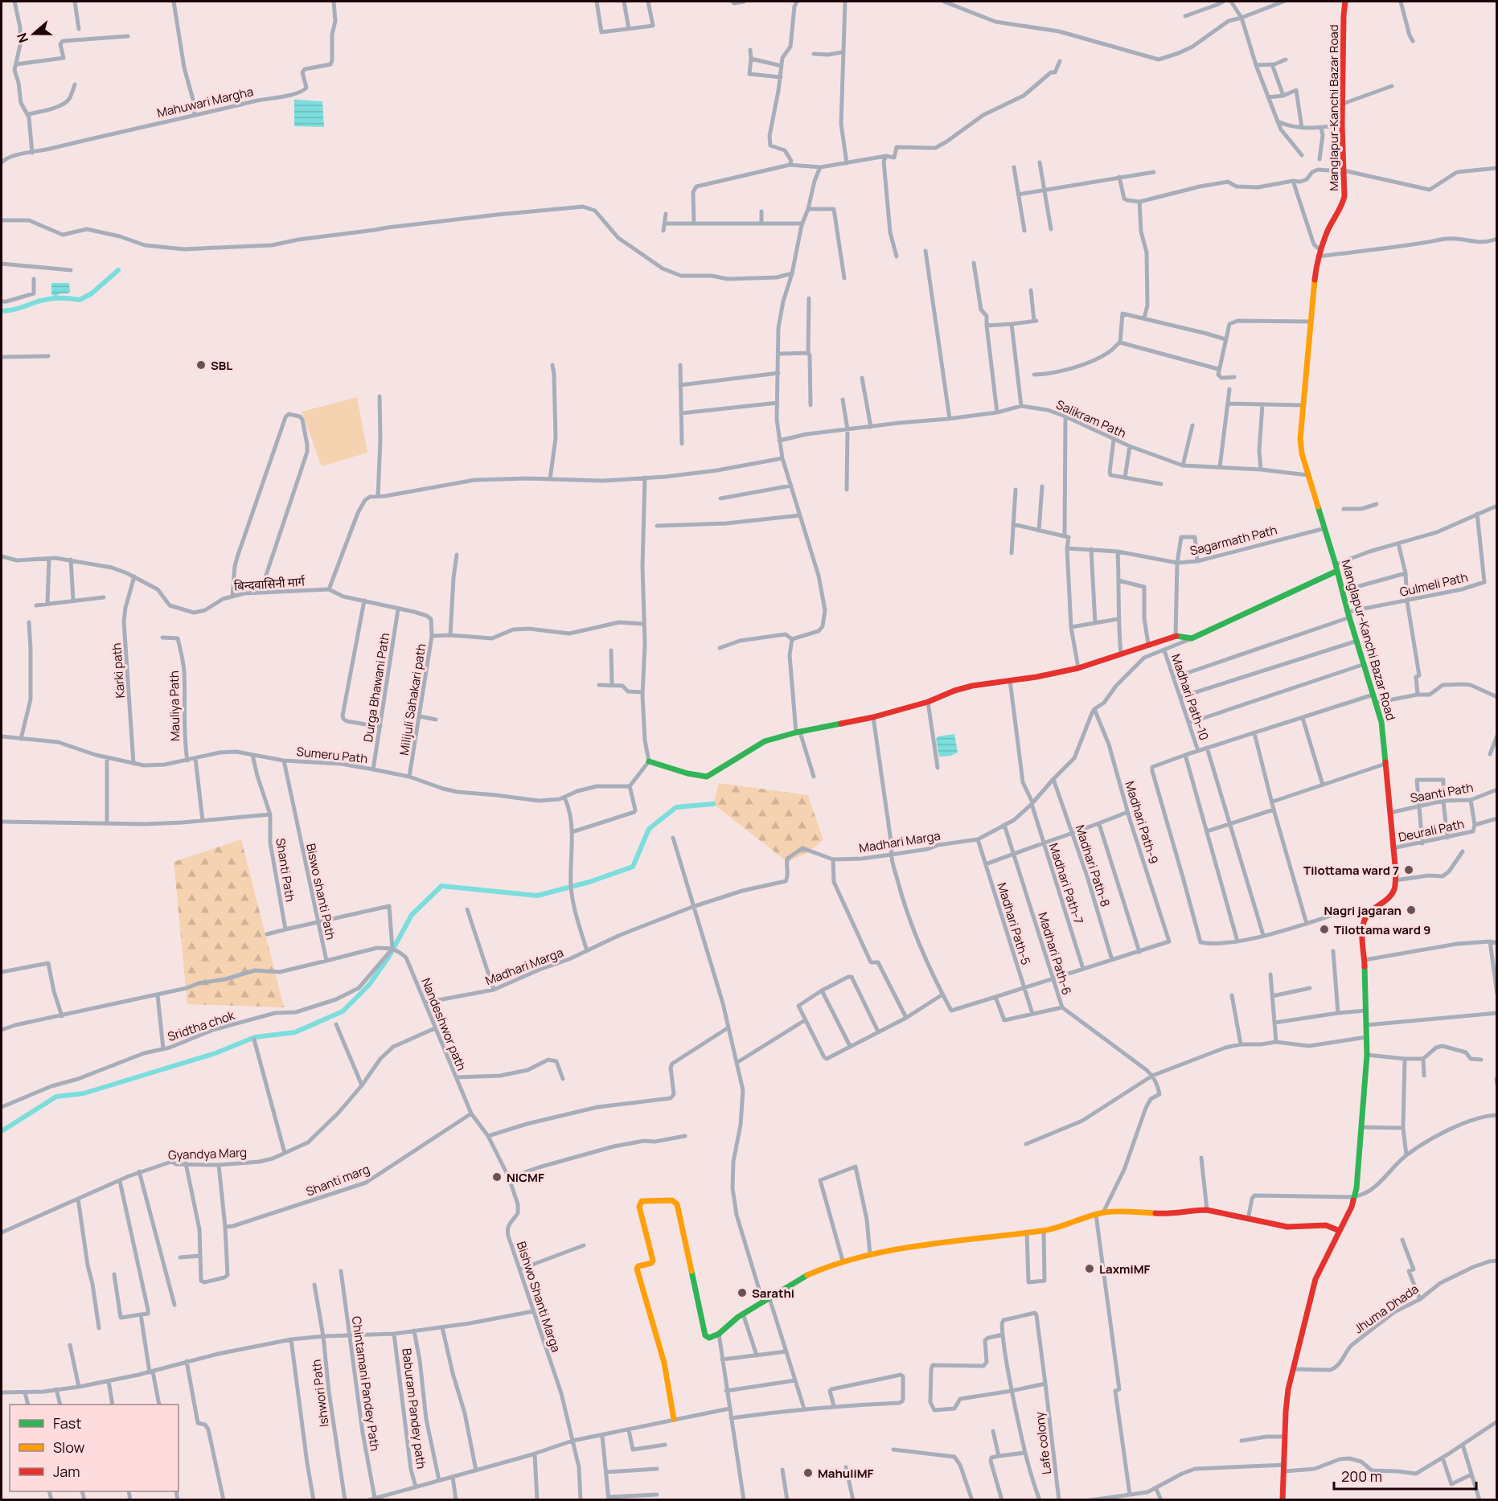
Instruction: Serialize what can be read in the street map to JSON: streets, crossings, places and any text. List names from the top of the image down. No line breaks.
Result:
{"streets":{"street":["Mahuwari Margha","Manglapur-Kanchi Bazar Road","Salikram Path","Sagarmath Path","बिन्दवासिनी मार्ग","Gulmeli Path","Karki path","Durga Bhawani Path","Madhari Path-10","Milijuli Sahakari path","Mauliya Path","Sumeru Path","Saanti Path","Madhari Path-9","Deurali Path","Madhari Marga","Madhari Path-8","Shanti Path","Madhari Path-7","Biswo shanti Path","Madhari Path-5","Madhari Path-6","Nandeshwor path","Sridtha chok","Gyandya Marg","Shanti marg","Bishwo Shanti Marga","Jhuma Dhada","Chintamani Pandey Path","Ishwori Path","Baburam Pandey path","Lafe colony"]},"crossings":[["Manglapur-Kanchi Bazar Road","Salikram Path"],["Manglapur-Kanchi Bazar Road","Sagarmath Path"],["Manglapur-Kanchi Bazar Road","Gulmeli Path"],["Manglapur-Kanchi Bazar Road","Saanti Path"],["Manglapur-Kanchi Bazar Road","Deurali Path"],["बिन्दवासिनी मार्ग","Karki path"],["Gulmeli Path","Madhari Path-10"],["Karki path","Sumeru Path"],["Durga Bhawani Path","Milijuli Sahakari path"],["Durga Bhawani Path","Sumeru Path"],["Madhari Path-10","Madhari Marga"],["Milijuli Sahakari path","Sumeru Path"],["Mauliya Path","Sumeru Path"],["Sumeru Path","Shanti Path"],["Sumeru Path","Biswo shanti Path"],["Madhari Path-9","Madhari Marga"],["Madhari Marga","Madhari Path-8"],["Madhari Marga","Madhari Path-7"],["Madhari Marga","Madhari Path-5"],["Madhari Marga","Madhari Path-6"],["Madhari Marga","Nandeshwor path"],["Nandeshwor path","Sridtha chok"],["Nandeshwor path","Gyandya Marg"],["Nandeshwor path","Shanti marg"],["Nandeshwor path","Bishwo Shanti Marga"],["Shanti marg","Bishwo Shanti Marga"]],"places":["SBL","Tilottama ward 7","Nagri jagaran","Tilottama ward 9","NICMF","LaxmiMF","Sarathi","MahuliMF"],"legend":["Fast","Slow","Jam"],"scale_bar":"200 m","north":"left"}
